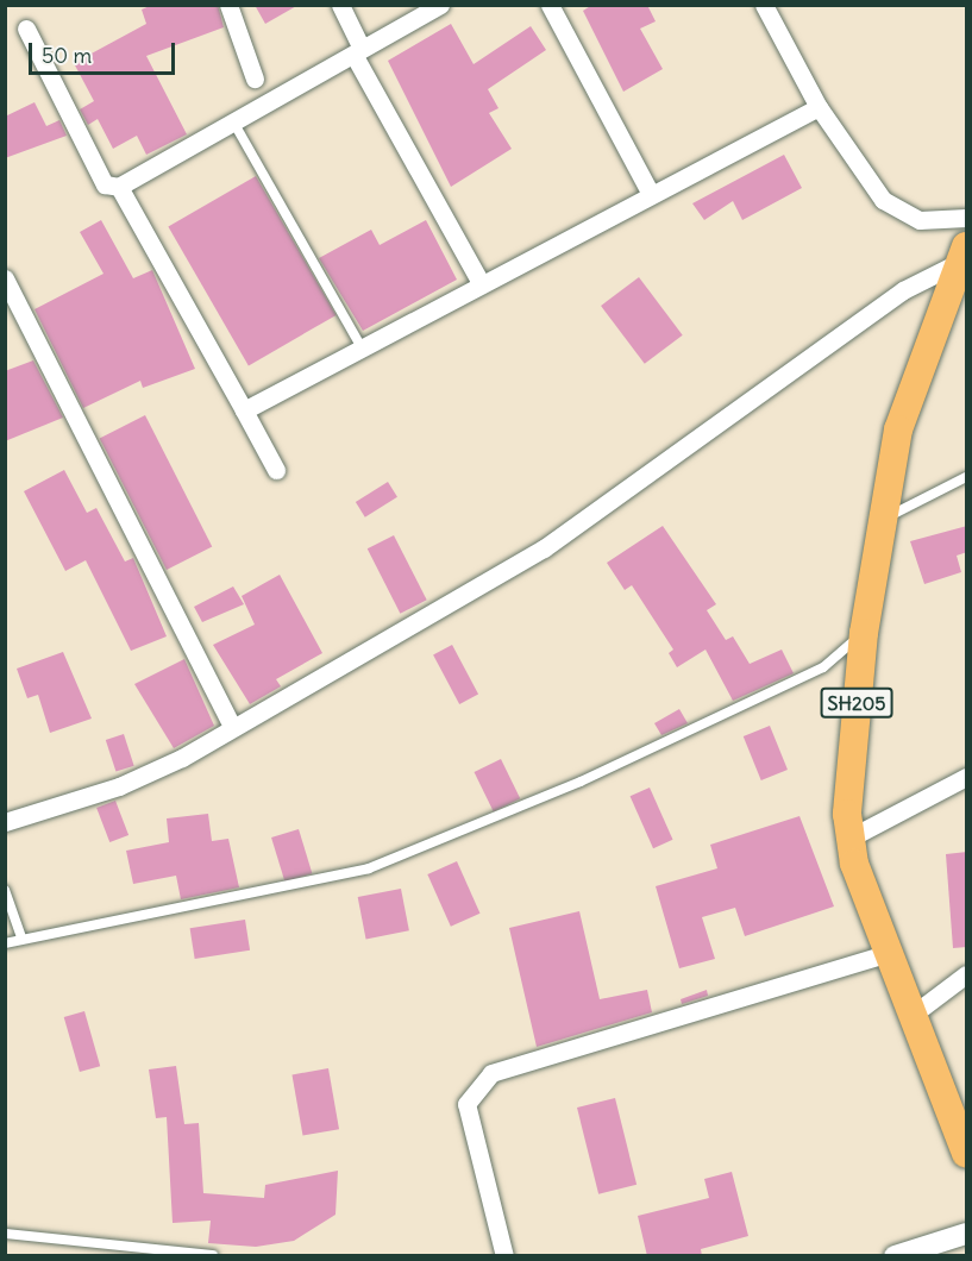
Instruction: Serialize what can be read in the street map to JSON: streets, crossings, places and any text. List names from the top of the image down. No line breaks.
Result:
{"streets":{"main road":["SH205"]},"scale_bar":"50 m"}
